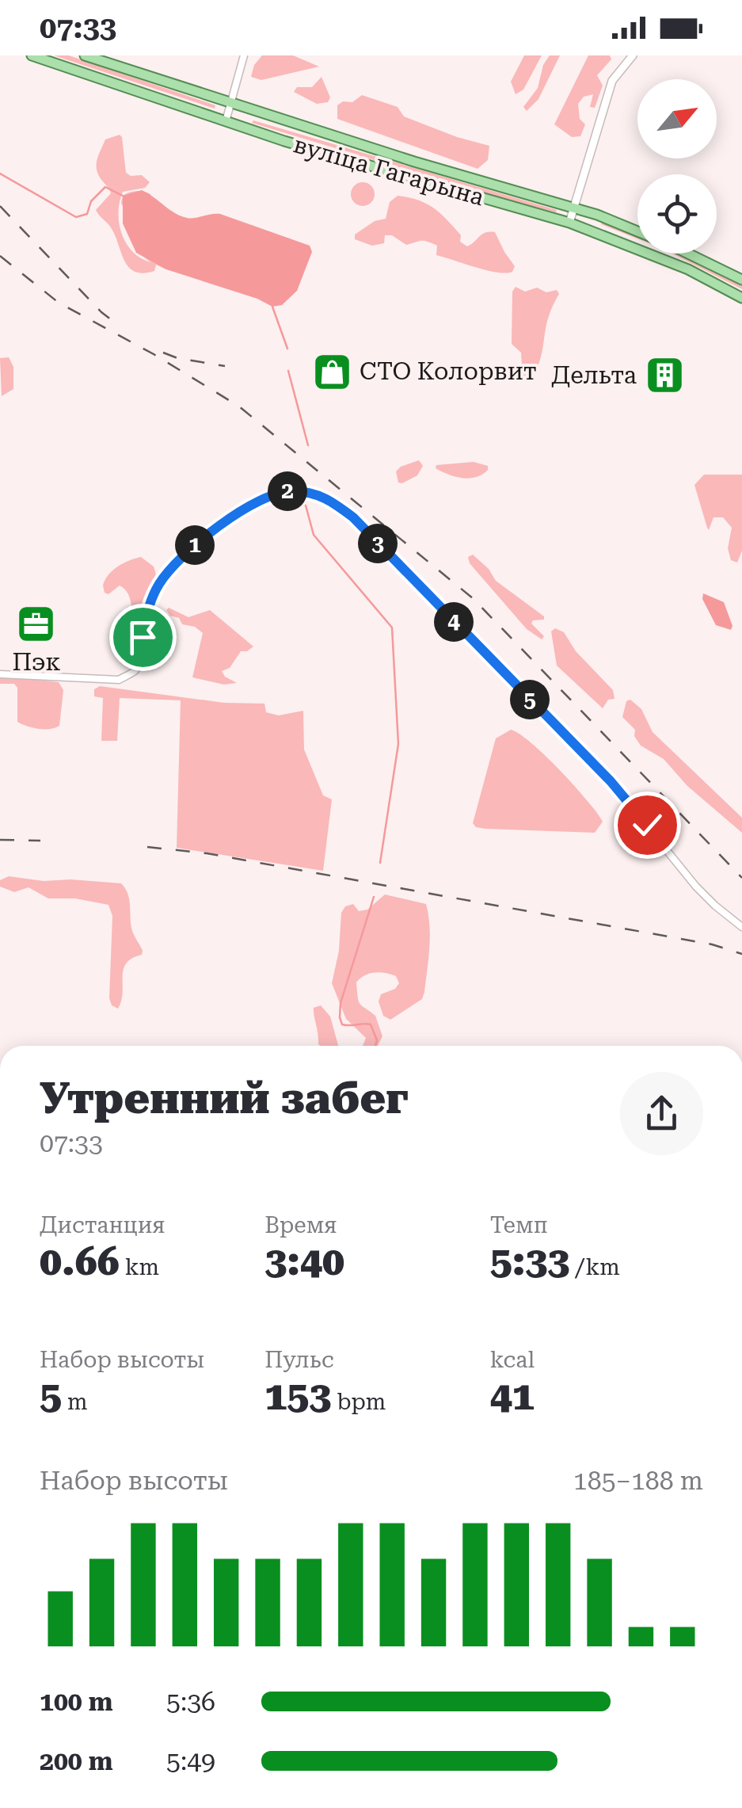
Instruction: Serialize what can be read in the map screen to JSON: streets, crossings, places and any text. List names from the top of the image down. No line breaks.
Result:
{"streets":{"main road":["вуліца Гагарына"]},"places":{"shop":["СТО Колорвит"],"building":["Дельта"],"office":["Пэк"]},"north":"top right","page":{"status":"07:33","pins":["2","3","1","4","5"],"heading":["Утренний забег","07:33"],"stats":[["Дистанция","0.66 km"],["Время","3:40"],["Темп","5:33 /km"],["Набор высоты","5 m"],["Пульс","153 bpm"],["kcal","41"]],"chart":["Набор высоты","185–188 m"],"list":[{"name":"100 m","note":"5:36"},{"name":"200 m","note":"5:49"}]}}
